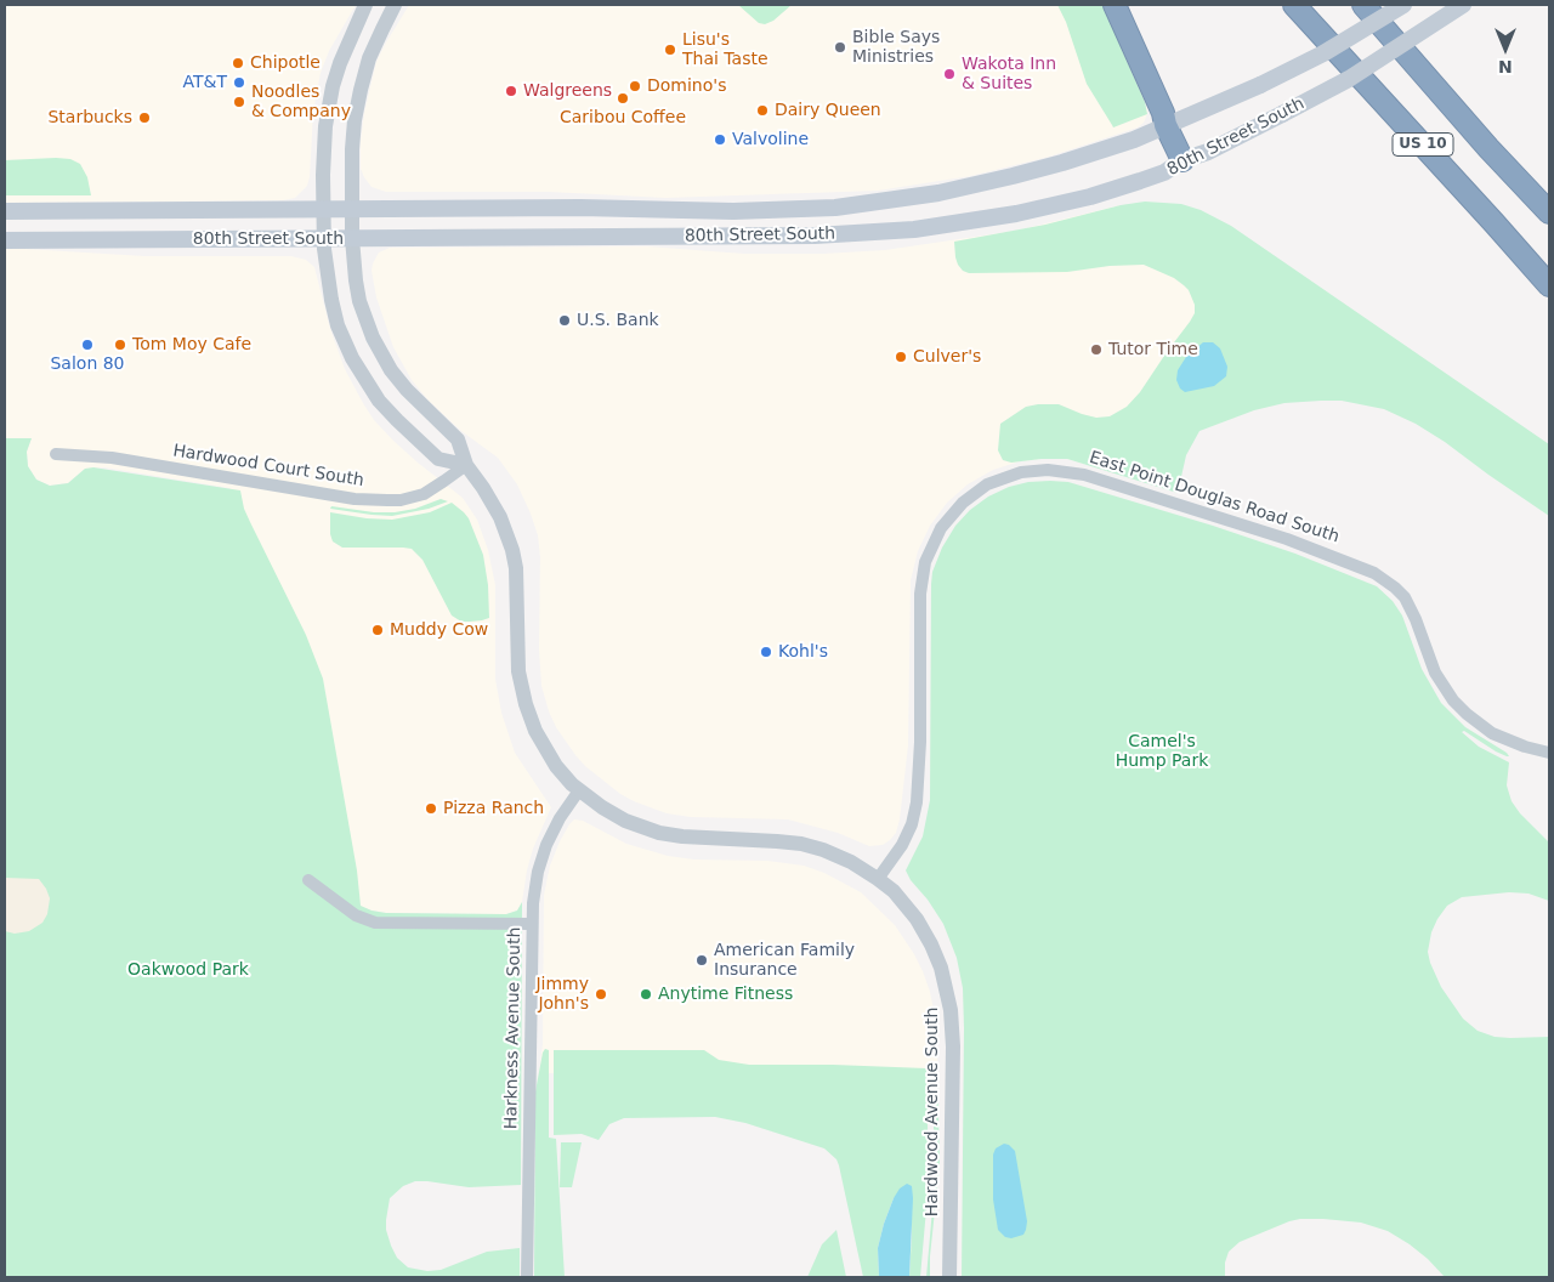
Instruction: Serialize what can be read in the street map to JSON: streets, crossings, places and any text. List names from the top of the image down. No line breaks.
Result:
{"streets":{"highway":["US 10"],"main road":["80th Street South"],"street":["Hardwood Court South","East Point Douglas Road South","Harkness Avenue South","Hardwood Avenue South"]},"crossings":[["80th Street South","Hardwood Avenue South"],["Hardwood Court South","Hardwood Avenue South"],["East Point Douglas Road South","Hardwood Avenue South"],["Harkness Avenue South","Hardwood Avenue South"]],"parks":["Camel's Hump Park","Oakwood Park"],"places":["Bible Says Ministries","Lisu's Thai Taste","Chipotle","Wakota Inn & Suites","AT&T","Domino's","Walgreens","Caribou Coffee","Noodles & Company","Dairy Queen","Starbucks","Valvoline","U.S. Bank","Salon 80","Tom Moy Cafe","Tutor Time","Culver's","Muddy Cow","Kohl's","Pizza Ranch","American Family Insurance","Jimmy John's","Anytime Fitness"],"north":"bottom"}
